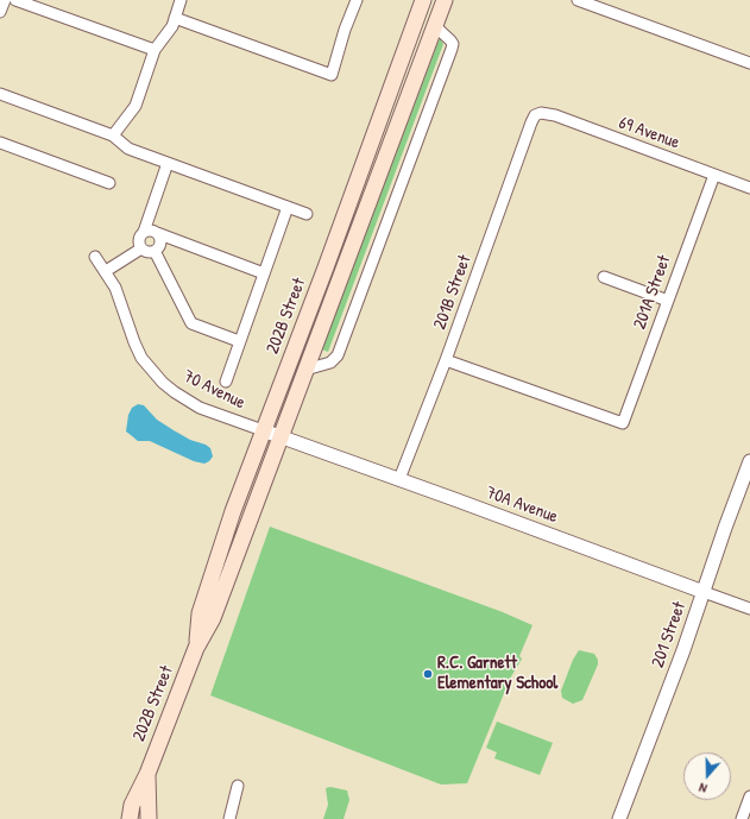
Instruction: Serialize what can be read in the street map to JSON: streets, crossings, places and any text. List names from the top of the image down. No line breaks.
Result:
{"streets":{"main road":["202B Street"],"street":["69 Avenue","201B Street","201A Street","70 Avenue","70A Avenue","201 Street"]},"crossings":[["69 Avenue","201B Street"],["69 Avenue","201A Street"],["201B Street","201A Street"],["201B Street","70A Avenue"],["202B Street","70 Avenue"],["202B Street","70A Avenue"],["70 Avenue","70A Avenue"],["70A Avenue","201 Street"]],"places":["R.C. Garnett Elementary School"],"north":"bottom"}
